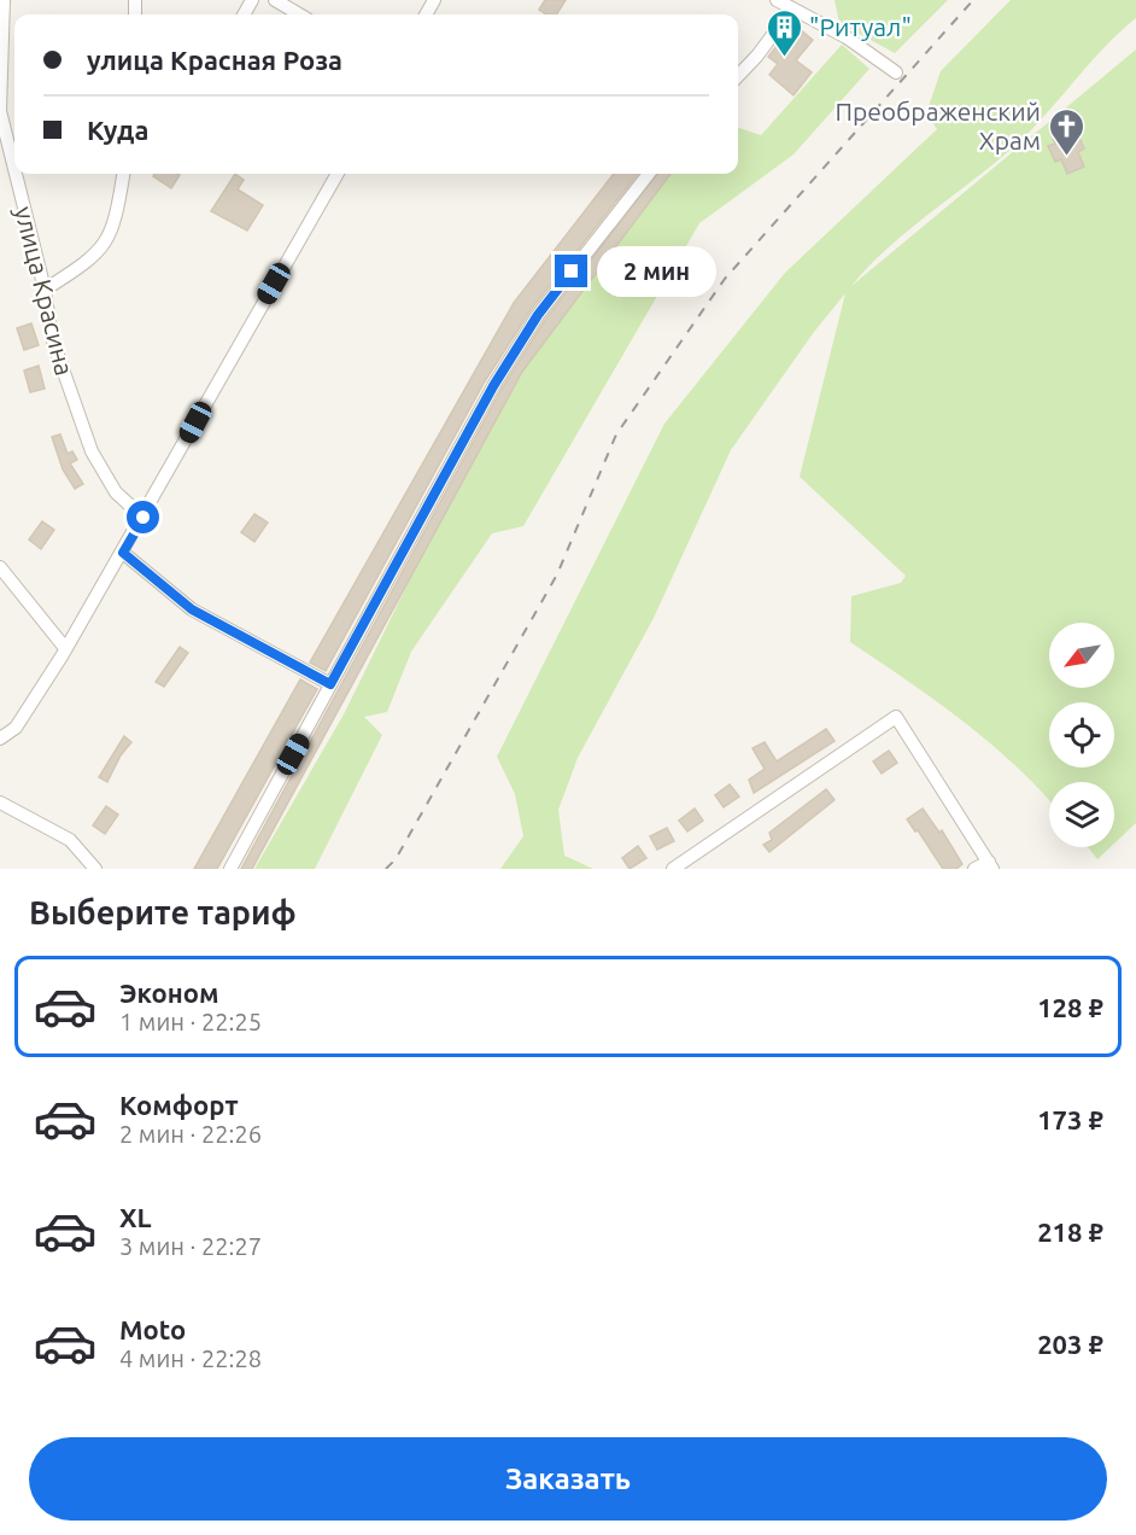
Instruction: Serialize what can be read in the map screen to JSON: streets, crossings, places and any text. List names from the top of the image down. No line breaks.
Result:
{"streets":{"street":["улица Красина"]},"places":{"building":["\"Ритуал\""],"church":["Преображенский Храм"]},"north":"bottom left","page":{"banner":["улица Красная Роза","Куда"],"bubble":"2 мин","heading":"Выберите тариф","list":[{"name":"Эконом","note":"1 мин · 22:25","value":"128 ₽"},{"name":"Комфорт","note":"2 мин · 22:26","value":"173 ₽"},{"name":"XL","note":"3 мин · 22:27","value":"218 ₽"},{"name":"Moto","note":"4 мин · 22:28","value":"203 ₽"}],"buttons":"Заказать"}}
